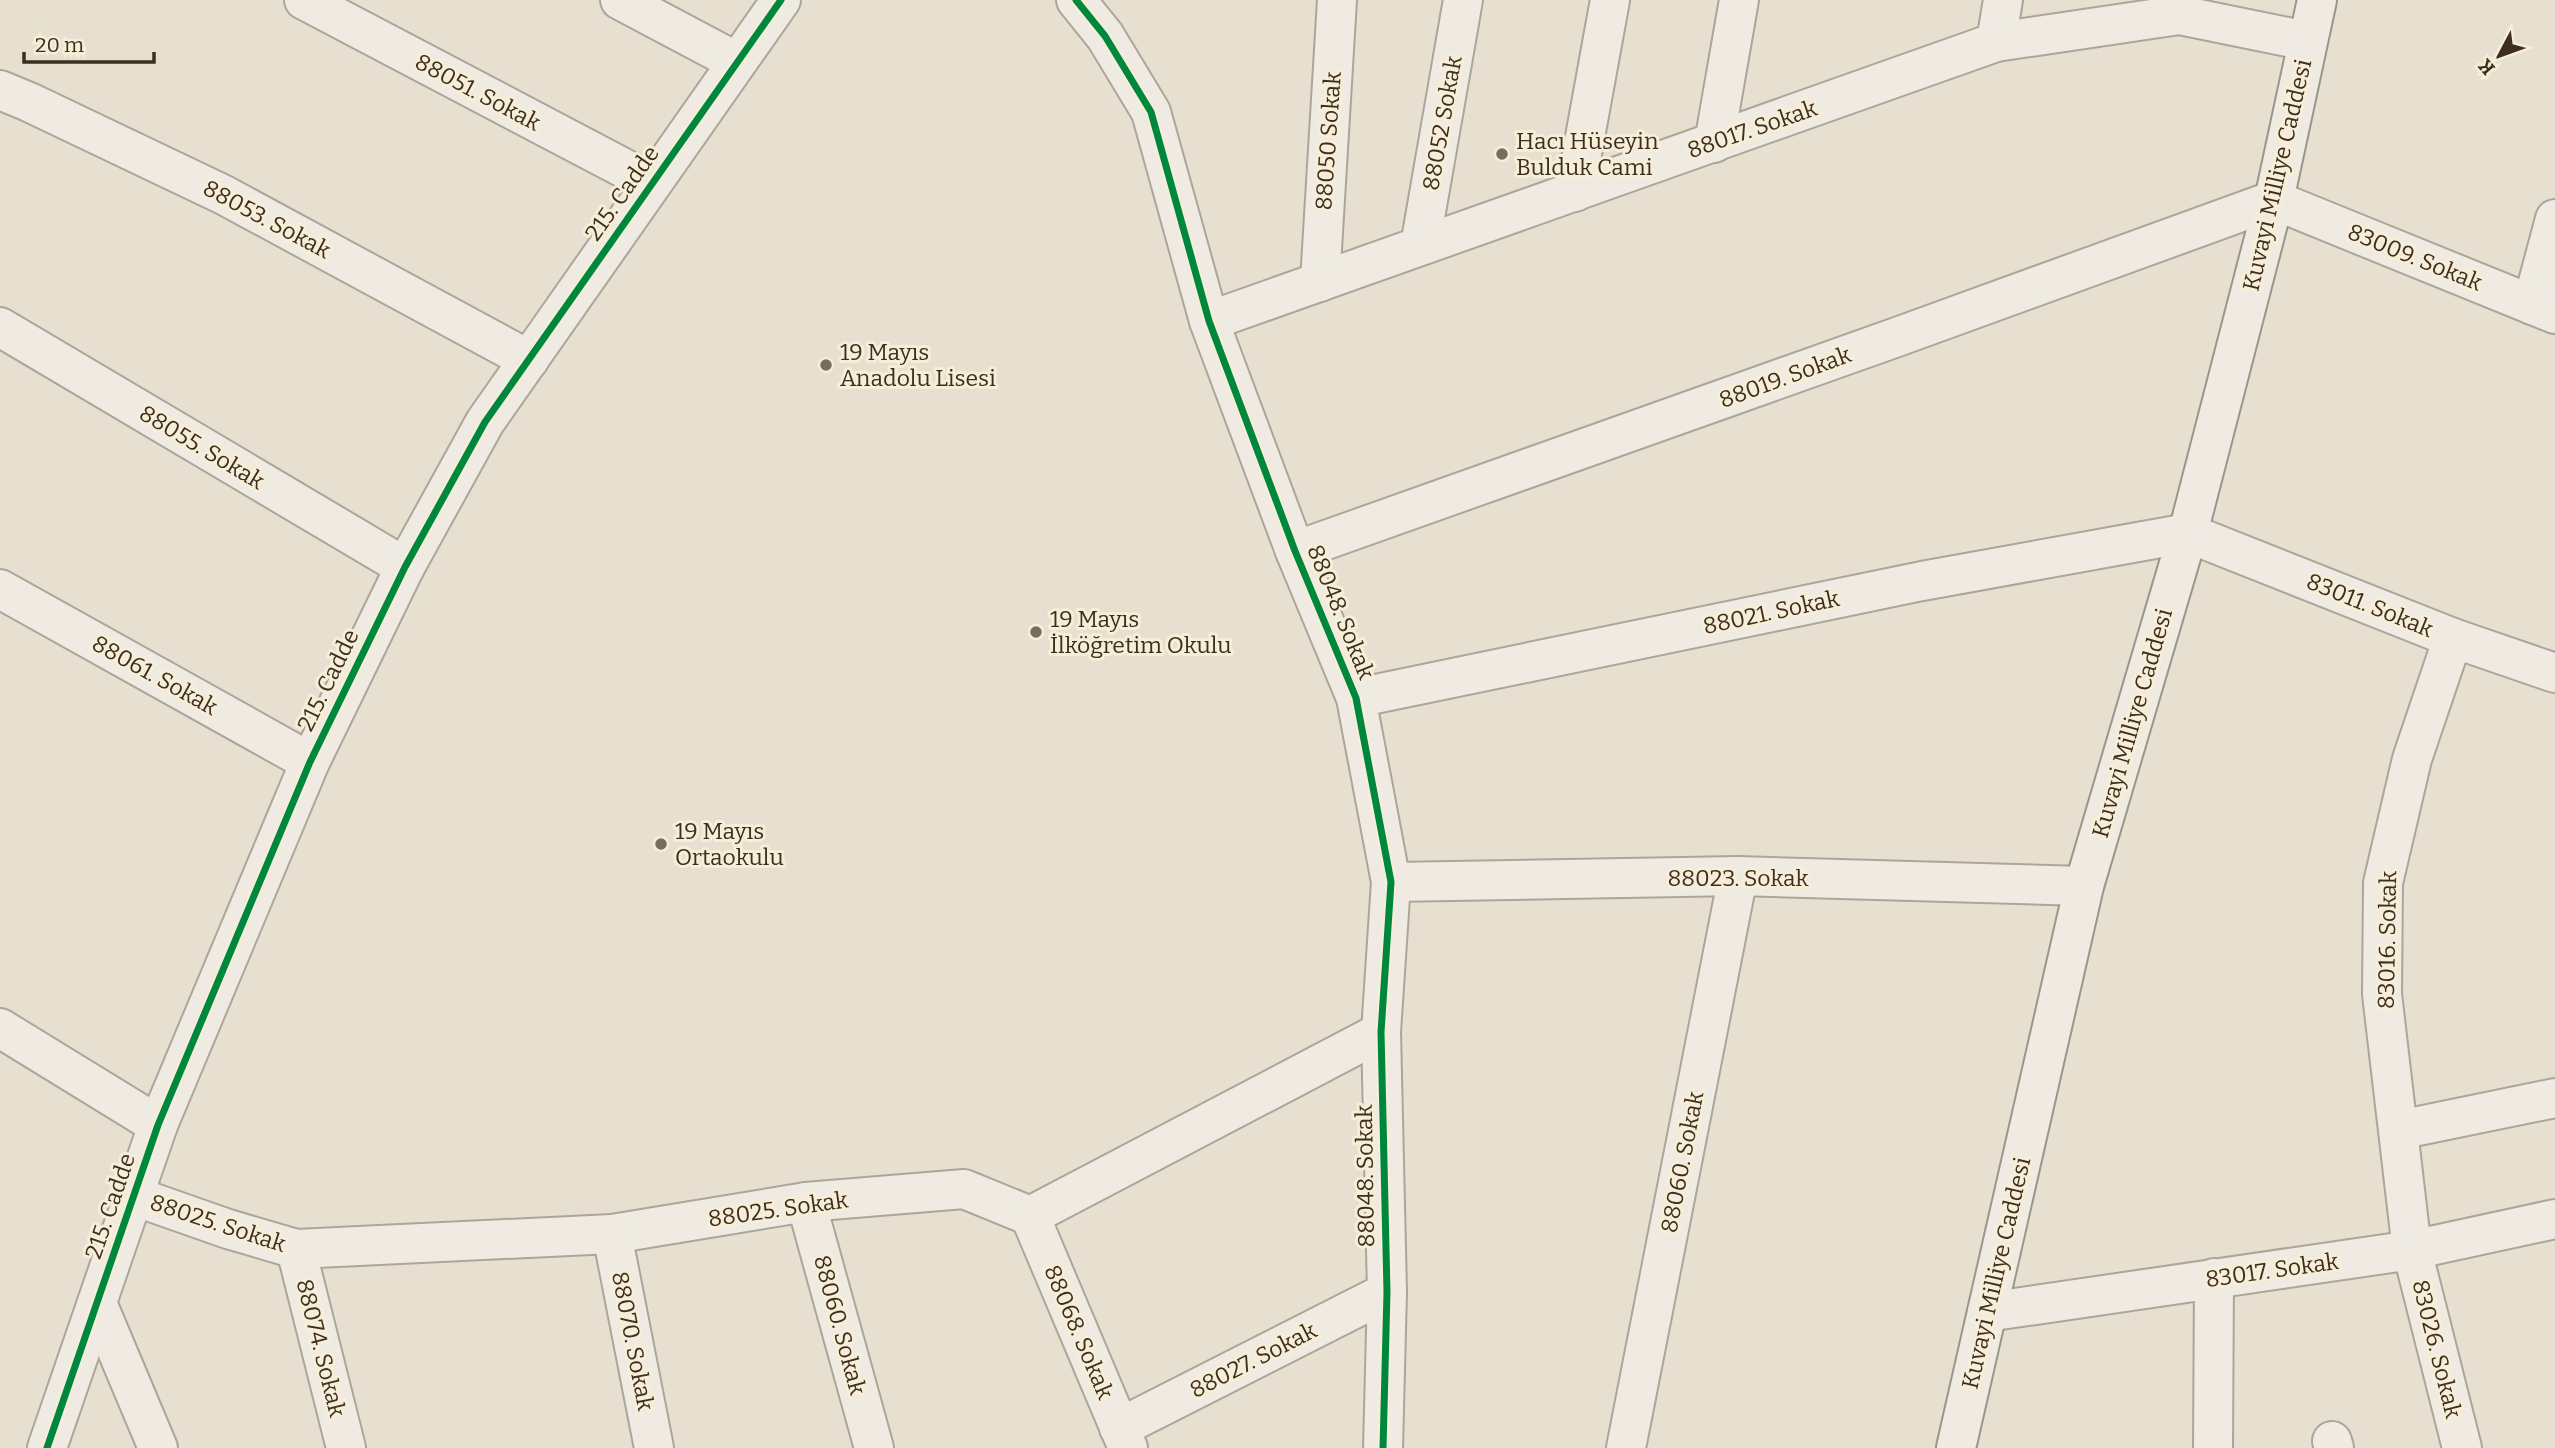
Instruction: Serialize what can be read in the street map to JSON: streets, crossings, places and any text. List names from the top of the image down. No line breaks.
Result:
{"streets":{"street":["88051. Sokak","88052 Sokak","88017. Sokak","88050 Sokak","Kuvayi Milliye Caddesi","215. Cadde","88053. Sokak","83009. Sokak","88019. Sokak","88055. Sokak","83011. Sokak","88048. Sokak","88021. Sokak","88061. Sokak","88023. Sokak","83016. Sokak","88060. Sokak","88025. Sokak","83017. Sokak","88068. Sokak","88070. Sokak","88074. Sokak","83026. Sokak","88027. Sokak"]},"crossings":[["88051. Sokak","215. Cadde"],["88052 Sokak","88017. Sokak"],["88017. Sokak","88050 Sokak"],["88017. Sokak","Kuvayi Milliye Caddesi"],["88017. Sokak","88048. Sokak"],["Kuvayi Milliye Caddesi","83009. Sokak"],["Kuvayi Milliye Caddesi","88019. Sokak"],["Kuvayi Milliye Caddesi","83011. Sokak"],["Kuvayi Milliye Caddesi","88021. Sokak"],["Kuvayi Milliye Caddesi","88023. Sokak"],["Kuvayi Milliye Caddesi","83017. Sokak"],["215. Cadde","88053. Sokak"],["215. Cadde","88055. Sokak"],["215. Cadde","88061. Sokak"],["215. Cadde","88025. Sokak"],["83009. Sokak","88019. Sokak"],["88019. Sokak","88048. Sokak"],["83011. Sokak","88021. Sokak"],["83011. Sokak","83016. Sokak"],["88048. Sokak","88021. Sokak"],["88048. Sokak","88023. Sokak"],["88048. Sokak","88027. Sokak"],["88023. Sokak","88060. Sokak"],["83016. Sokak","83017. Sokak"],["83016. Sokak","83026. Sokak"],["88060. Sokak","88025. Sokak"],["88025. Sokak","88068. Sokak"],["88025. Sokak","88070. Sokak"],["88025. Sokak","88074. Sokak"],["83017. Sokak","83026. Sokak"],["88068. Sokak","88027. Sokak"]],"places":["Hacı Hüseyin Bulduk Cami","19 Mayıs Anadolu Lisesi","19 Mayıs İlköğretim Okulu","19 Mayıs Ortaokulu"],"scale_bar":"20 m","north":"bottom left"}
